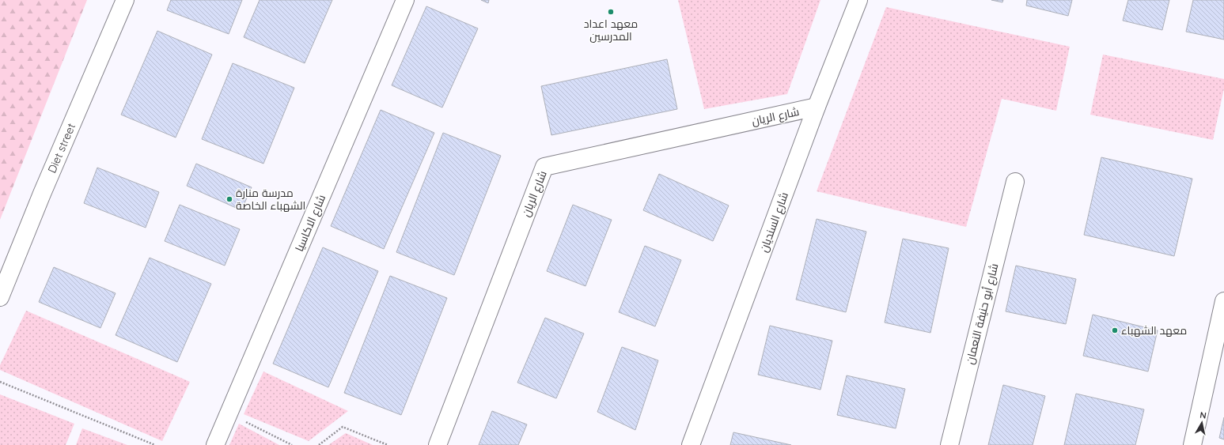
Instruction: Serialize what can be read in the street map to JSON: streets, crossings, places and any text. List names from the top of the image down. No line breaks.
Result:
{"streets":{"street":["شارع الريان","Diet street","شارع السنديان","شارع الاكاسيا","شارع أبو حنيفة النعمان"]},"crossings":[["شارع الريان","شارع السنديان"]],"places":["معهد اعداد المدرسين","مدرسة منارة الشهباء الخاصة","معهد الشهباء"],"north":"top"}
